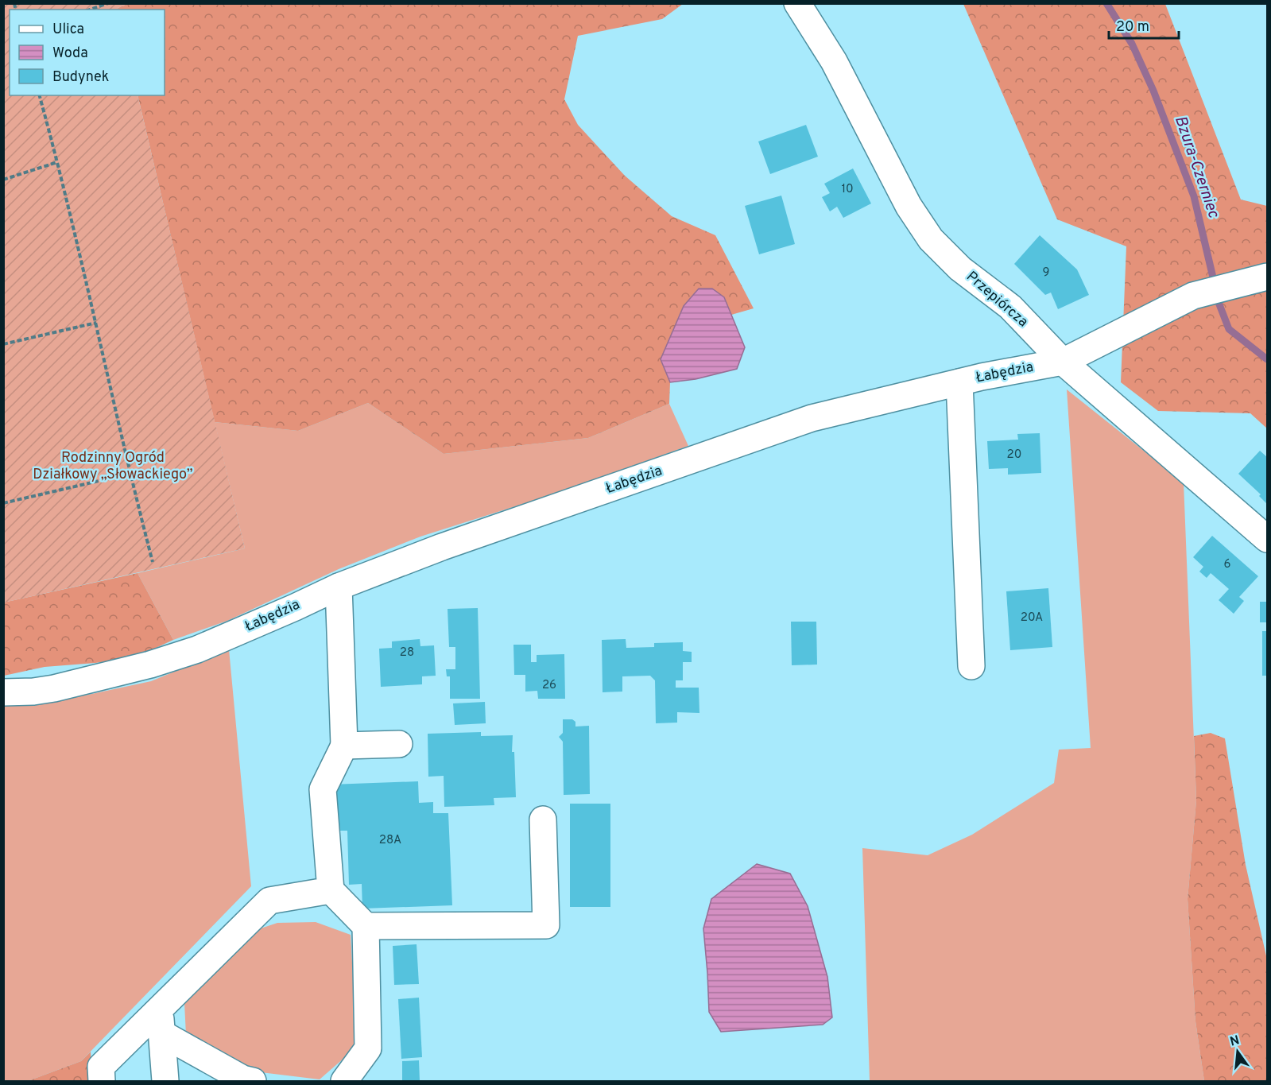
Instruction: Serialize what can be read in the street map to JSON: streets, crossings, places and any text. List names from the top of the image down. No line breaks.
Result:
{"streets":{"street":["Przepiórcza","Łabędzia"]},"crossings":[["Przepiórcza","Łabędzia"]],"water":["Bzura-Czerniec"],"parks":["Rodzinny Ogród Działkowy „Słowackiego”"],"house_numbers":["10","9","20","6","20A","28","26","28A"],"legend":["Ulica","Woda","Budynek"],"scale_bar":"20 m","north":"top"}
